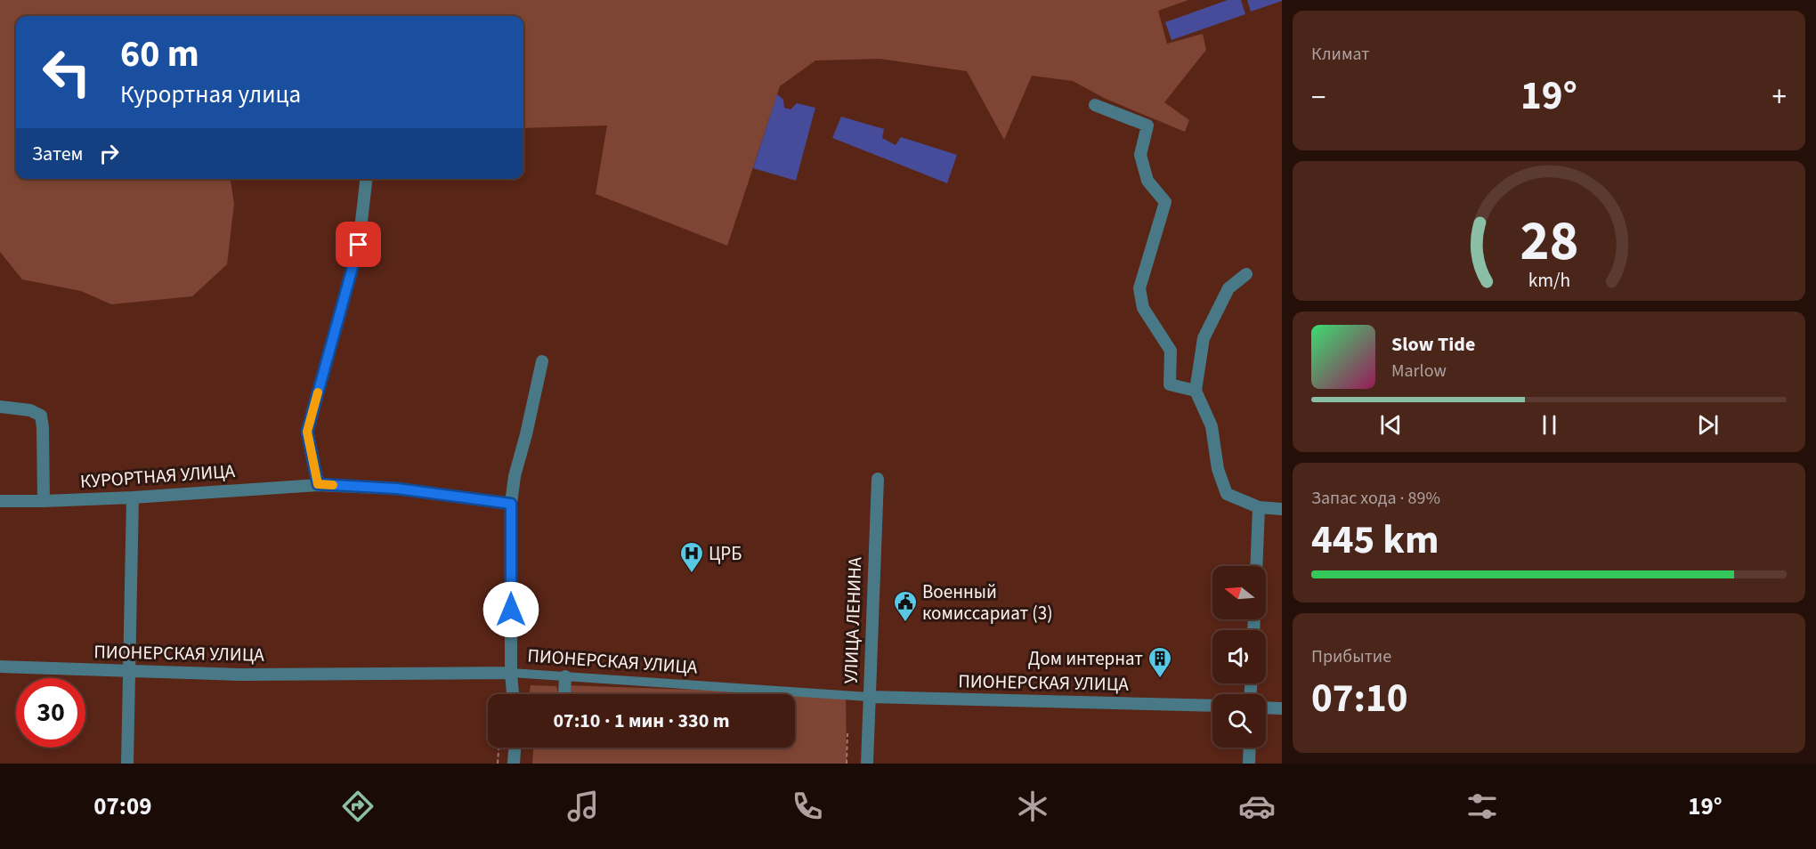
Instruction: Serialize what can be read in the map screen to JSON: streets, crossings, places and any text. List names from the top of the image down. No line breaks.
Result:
{"streets":{"street":["КУРОРТНАЯ УЛИЦА","УЛИЦА ЛЕНИНА","ПИОНЕРСКАЯ УЛИЦА"]},"crossings":[["УЛИЦА ЛЕНИНА","ПИОНЕРСКАЯ УЛИЦА"]],"places":{"hospital":["ЦРБ"],"public building":["Военный комиссариат (3)"],"building":["Дом интернат"]},"north":"left","page":{"tile":["Климат",["Запас хода · 89%","445 km"],["Прибытие","07:10"]],"turn":["60 m","Курортная улица"],"heat":["−","19°","+"],"then":"Затем","song":["Slow Tide","Marlow"],"limit":"30","trip":"07:10 · 1 мин · 330 m","tabs":["07:09","19°"],"gauge":["28","km/h"]}}
